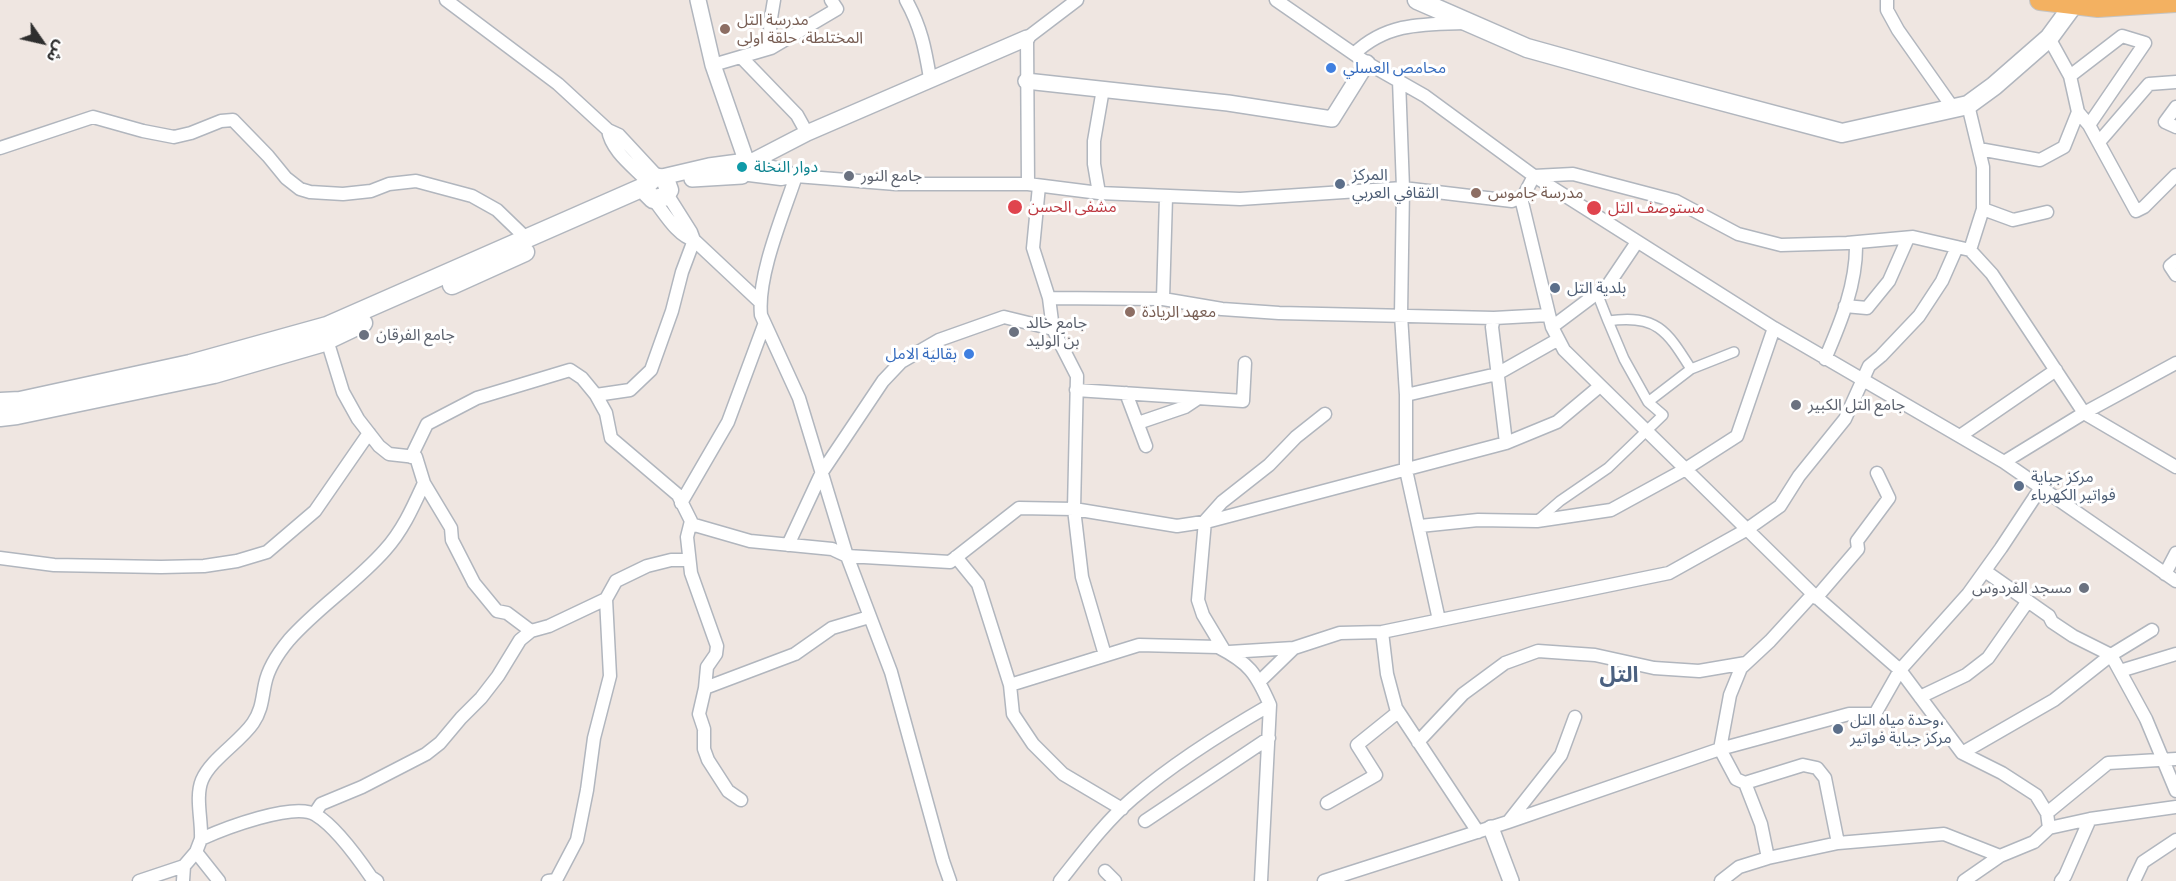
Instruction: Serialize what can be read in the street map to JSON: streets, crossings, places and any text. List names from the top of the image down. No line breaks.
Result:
{"districts":["التل"],"places":["مدرسة التل المختلطة، حلقة اولى","محامص العسلي","دوار النخلة","جامع النور","المركز الثقافي العربي","مدرسة جاموس","مشفى الحسن","مستوصف التل","بلدية التل","معهد الريادة","جامع خالد بن الوليد","جامع الفرقان","بقالية الامل","جامع التل الكبير","مركز جباية فواتير الكهرباء","مسجد الفردوس","وحدة مياه التل، مركز جباية فواتير"],"north":"bottom right"}
